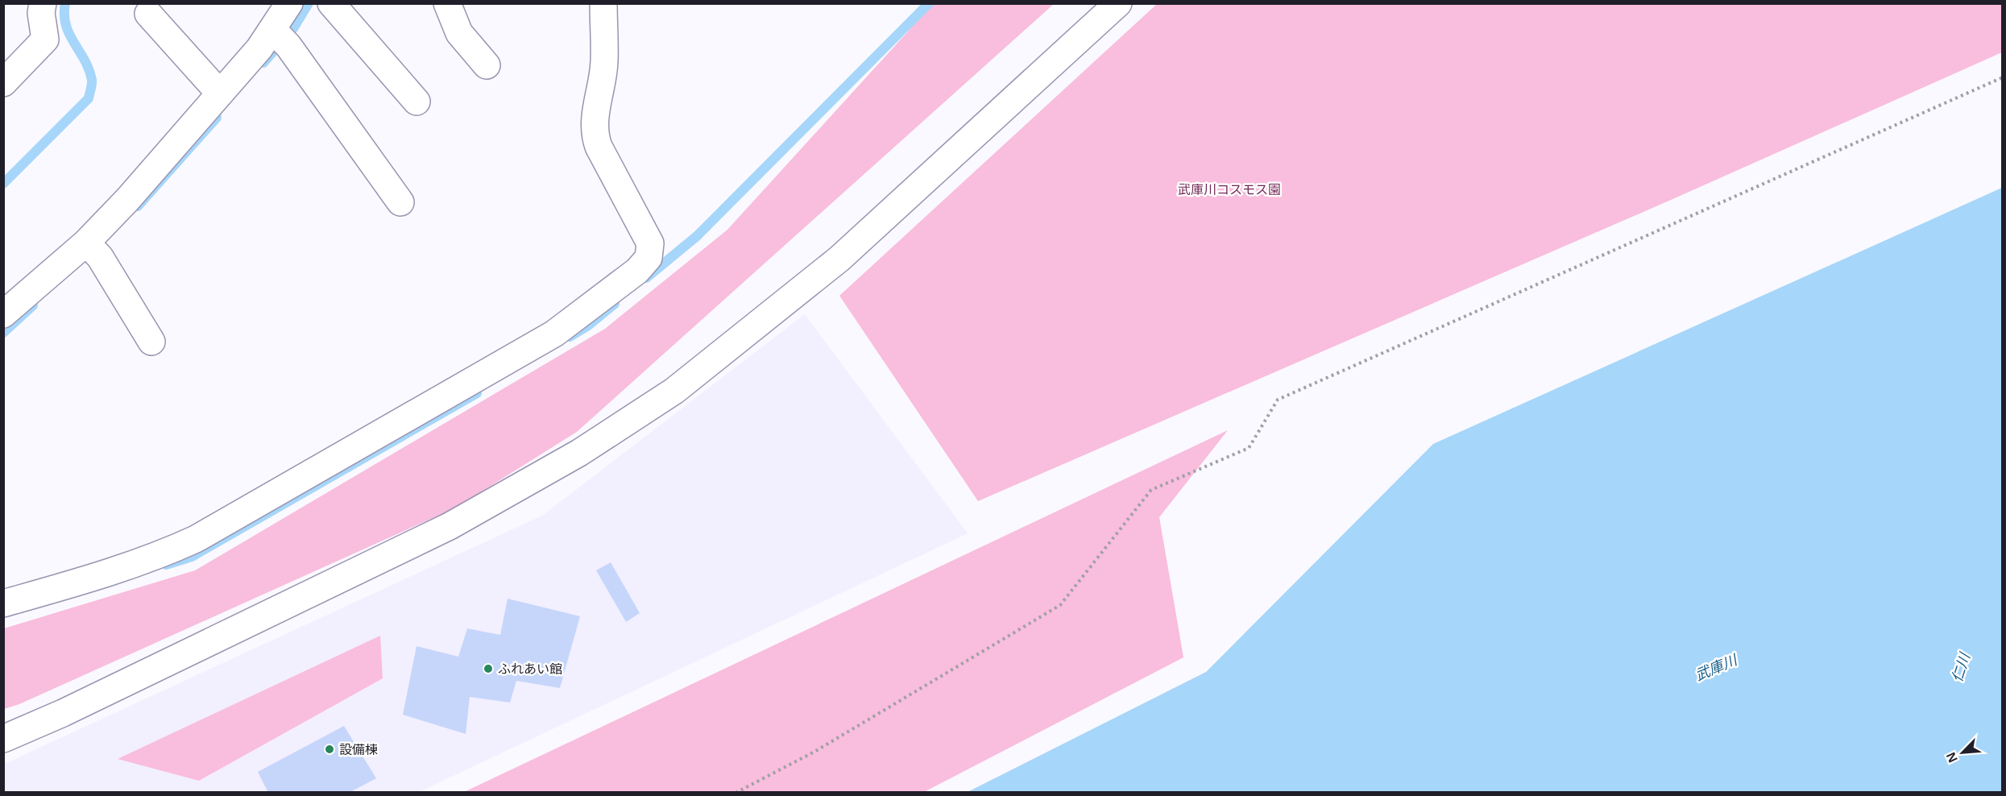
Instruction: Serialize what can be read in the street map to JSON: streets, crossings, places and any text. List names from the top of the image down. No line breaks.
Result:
{"water":["武庫川","仁川"],"parks":["武庫川コスモス園"],"places":["ふれあい館","設備棟"],"north":"bottom left"}
